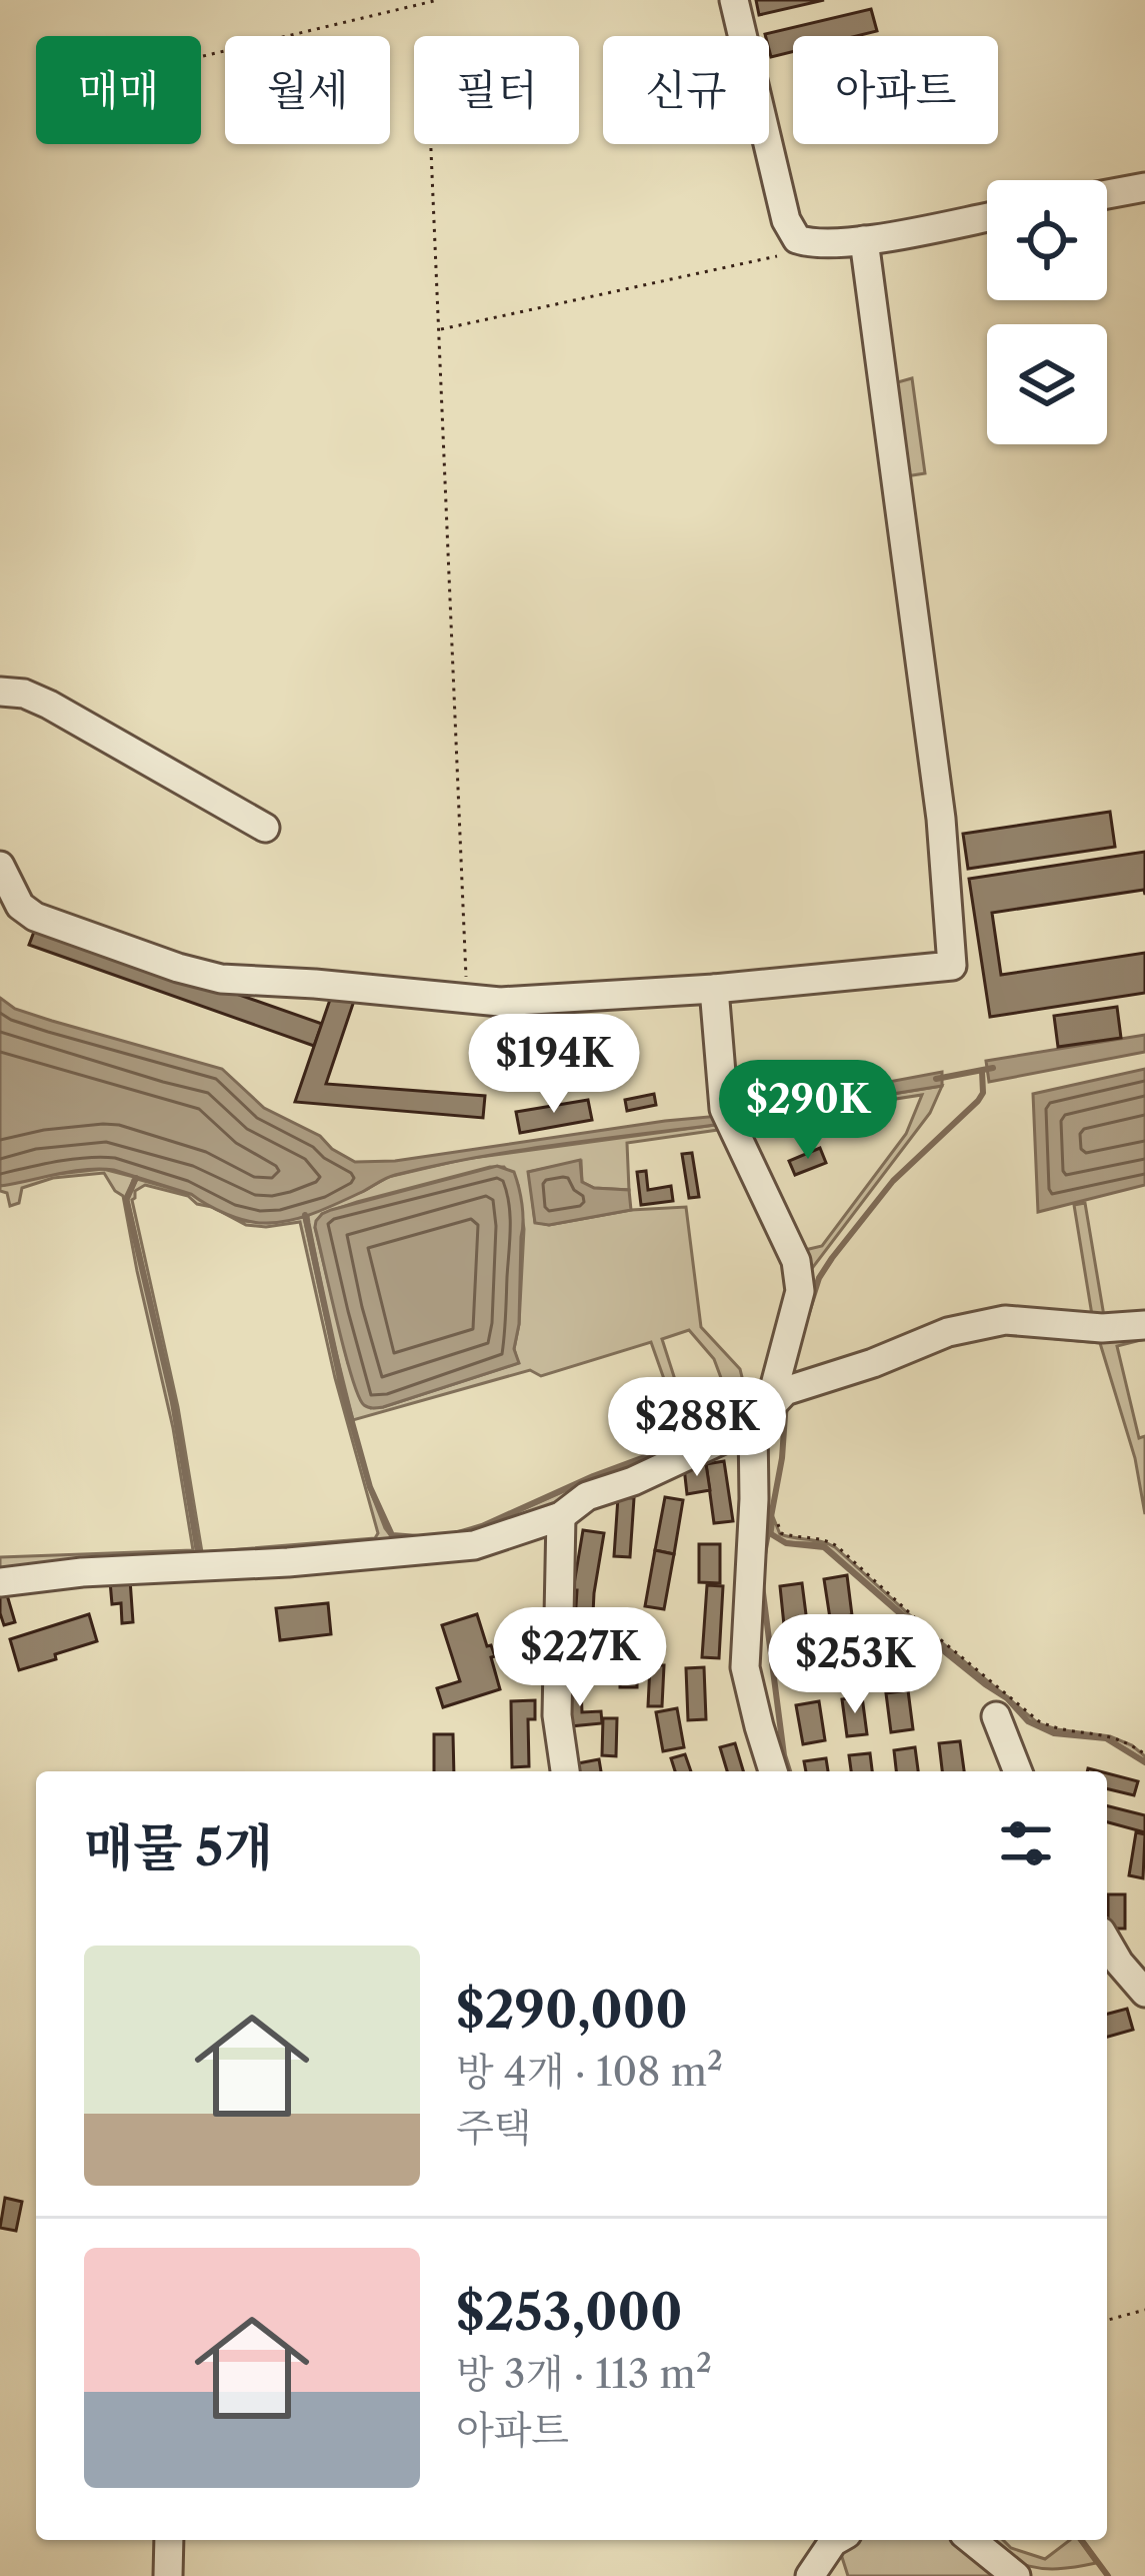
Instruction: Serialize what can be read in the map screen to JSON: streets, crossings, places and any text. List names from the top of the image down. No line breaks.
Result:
{"page":{"chip":["매매","월세","필터","신규","아파트"],"price":["$194K","$290K","$288K","$227K","$253K"],"heading":"매물 5개","list":[{"name":"$290,000","note":"방 4개 · 108 m² · 주택"},{"name":"$253,000","note":"방 3개 · 113 m² · 아파트"}]}}
